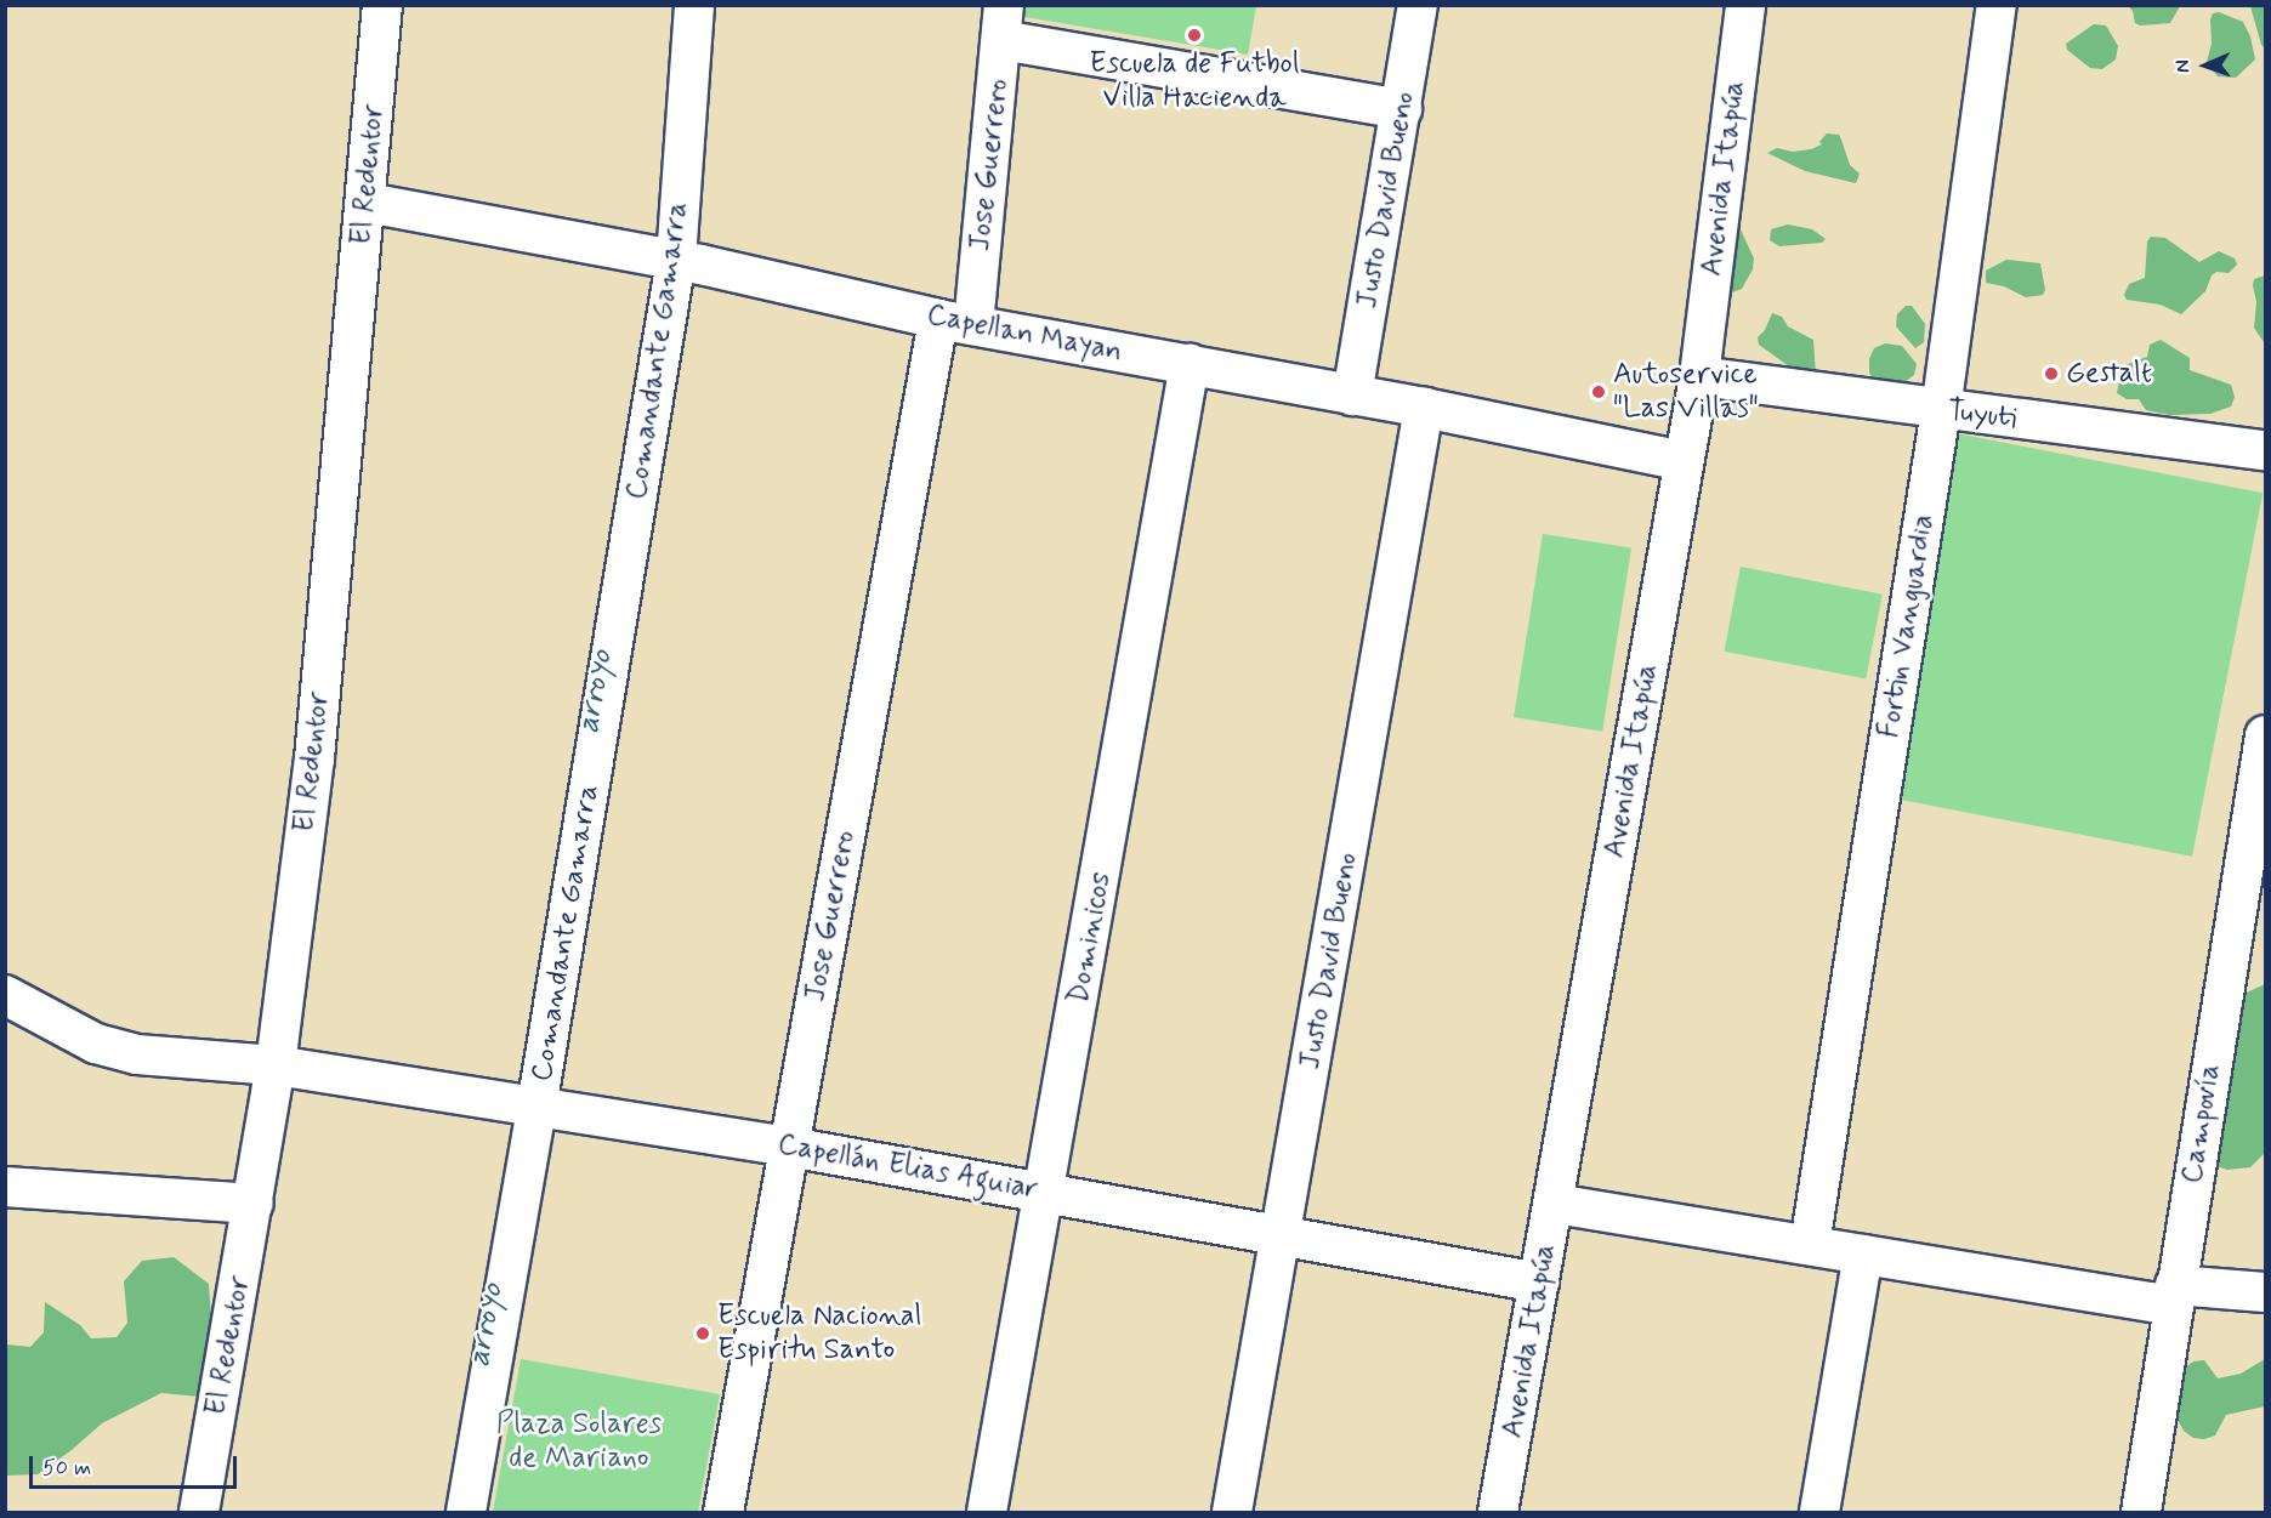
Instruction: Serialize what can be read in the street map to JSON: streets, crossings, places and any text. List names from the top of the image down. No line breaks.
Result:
{"streets":{"street":["Jose Guerrero","El Redentor","Avenida Itapúa","Justo David Bueno","Capellan Mayan","Comandante Gamarra","Tuyuti","Fortin Vanguardia","Dominicos","Campovía","Capellán Elias Aguiar"]},"crossings":[["Jose Guerrero","Capellan Mayan"],["Jose Guerrero","Capellán Elias Aguiar"],["El Redentor","Capellan Mayan"],["El Redentor","Capellán Elias Aguiar"],["Avenida Itapúa","Capellan Mayan"],["Avenida Itapúa","Tuyuti"],["Avenida Itapúa","Capellán Elias Aguiar"],["Justo David Bueno","Capellan Mayan"],["Justo David Bueno","Capellán Elias Aguiar"],["Capellan Mayan","Comandante Gamarra"],["Capellan Mayan","Dominicos"],["Comandante Gamarra","Capellán Elias Aguiar"],["Tuyuti","Fortin Vanguardia"],["Dominicos","Capellán Elias Aguiar"]],"water":["arroyo"],"parks":["Plaza Solares de Mariano"],"places":["Escuela de Futbol Villa Hacienda","Gestalt","Autoservice \"Las Villas\"","Escuela Nacional Espiritu Santo"],"scale_bar":"50 m","north":"left"}
